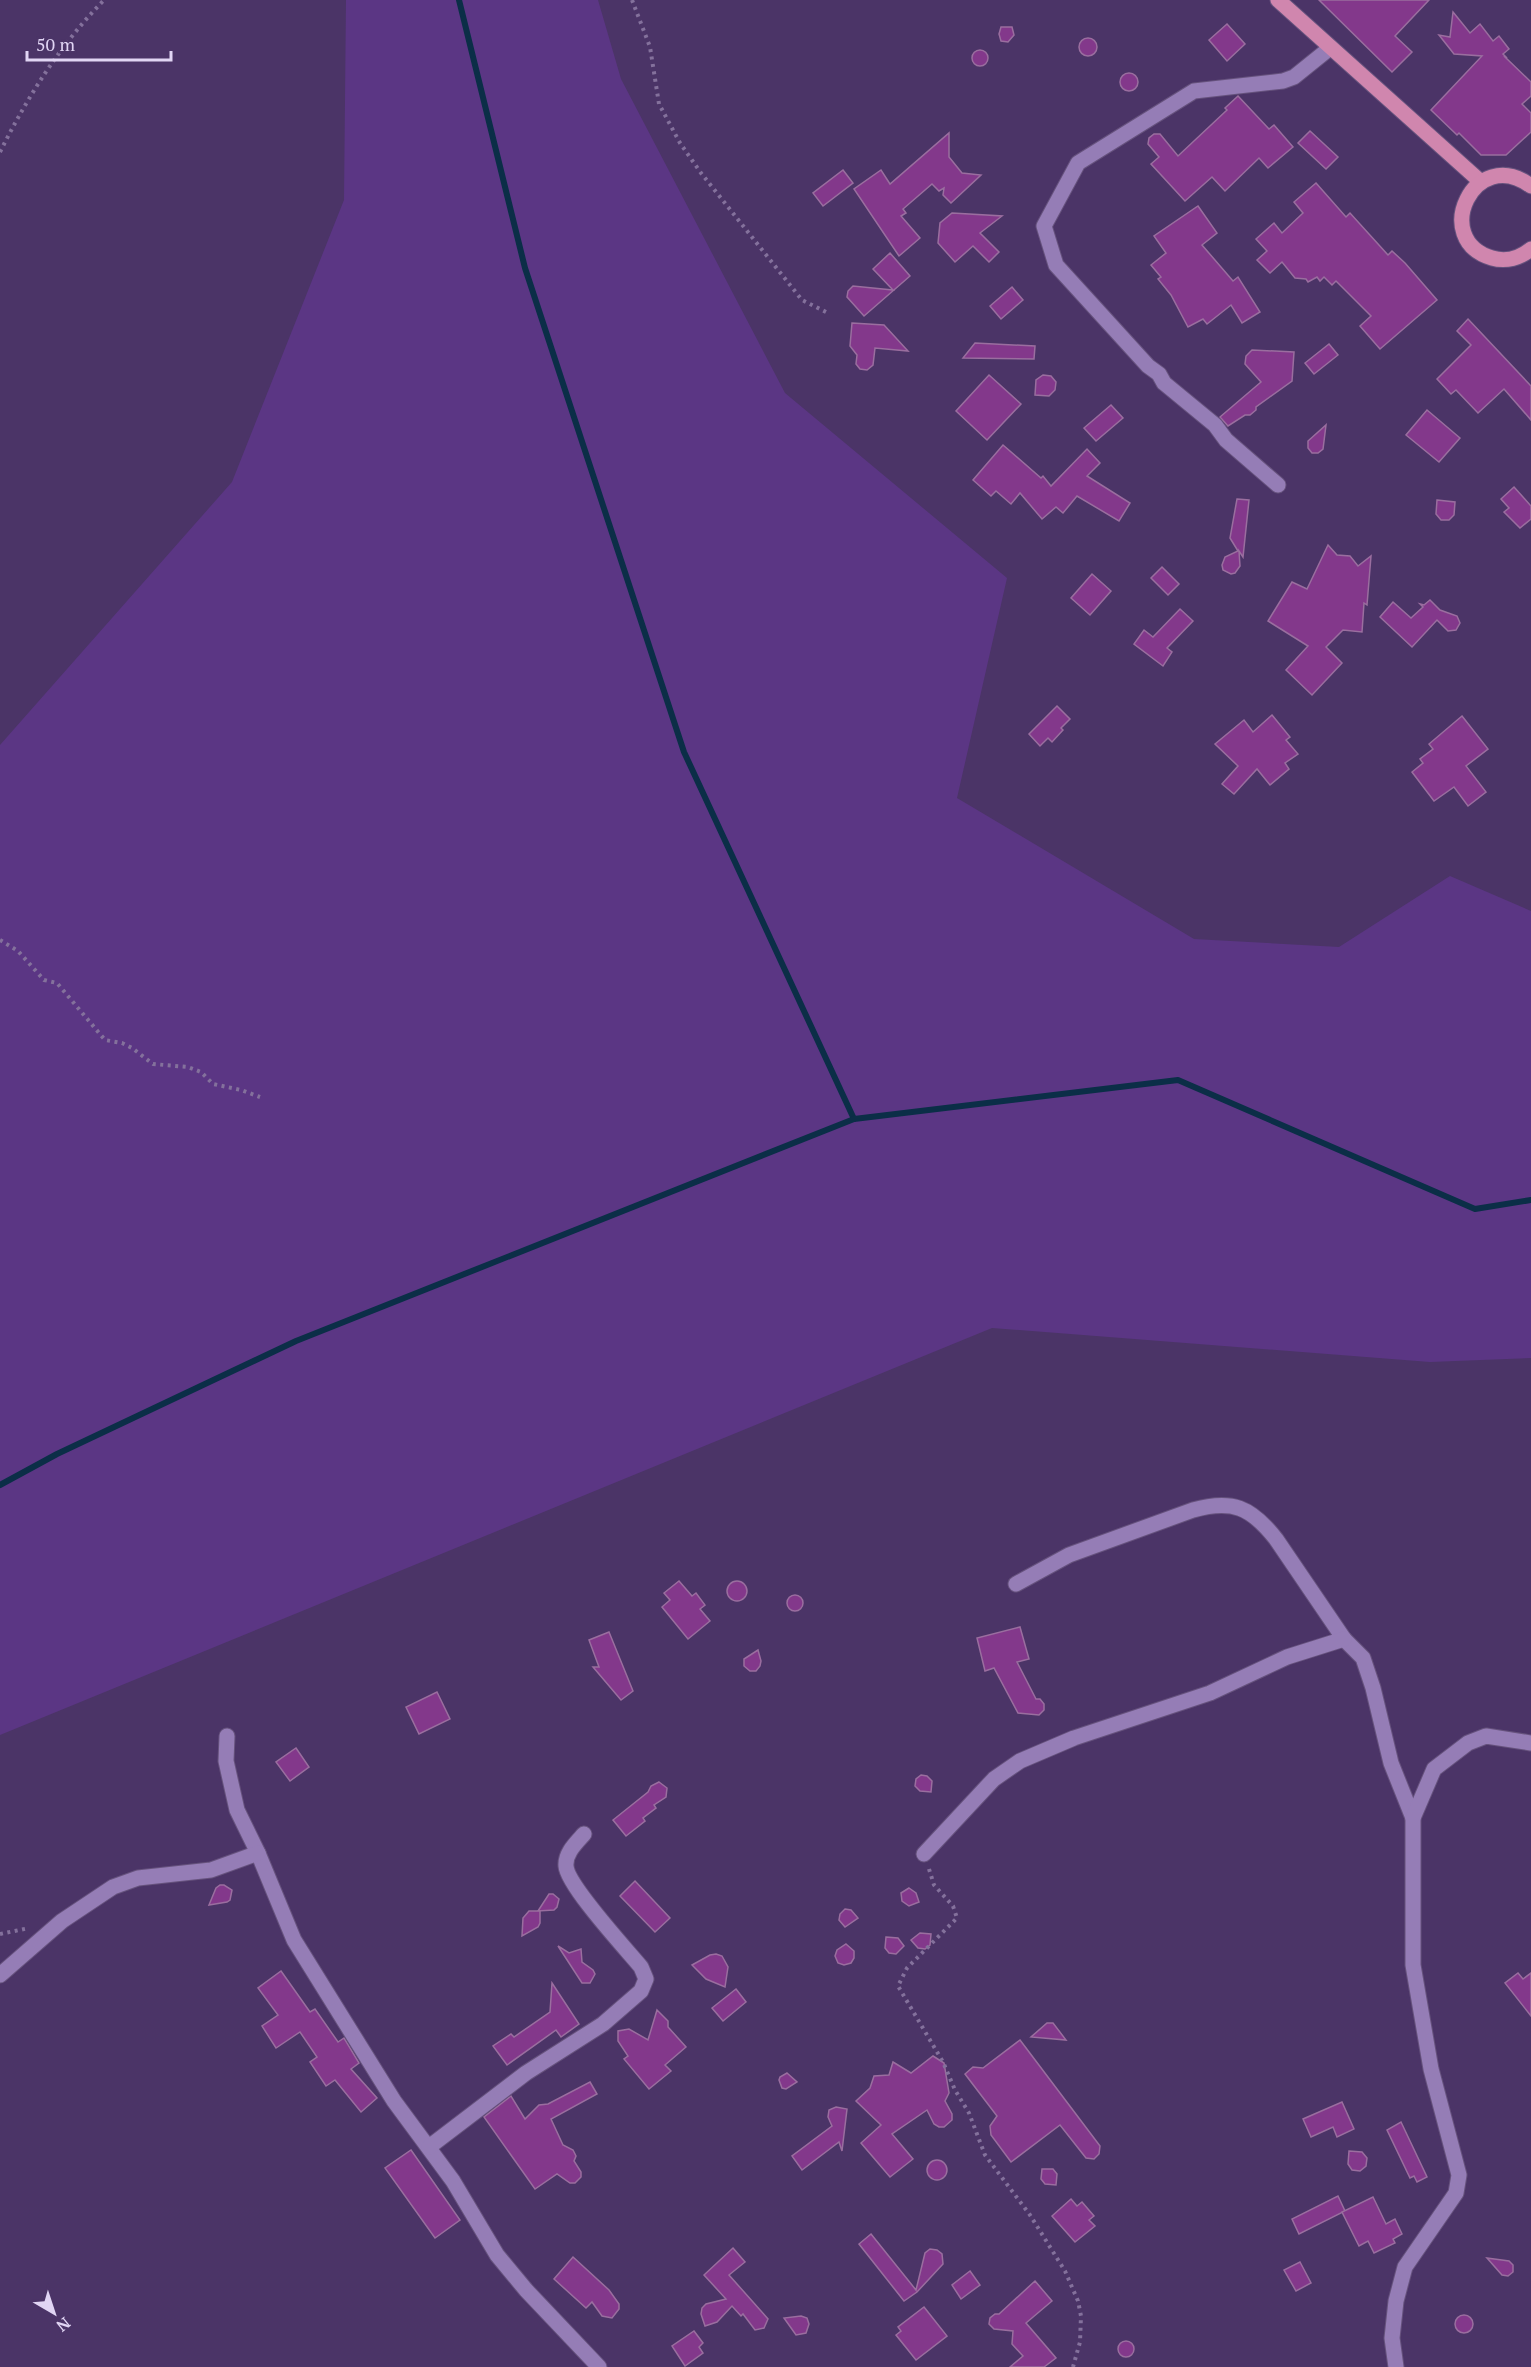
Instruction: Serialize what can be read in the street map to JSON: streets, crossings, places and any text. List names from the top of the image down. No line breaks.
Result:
{"scale_bar":"50 m","north":"bottom right"}
